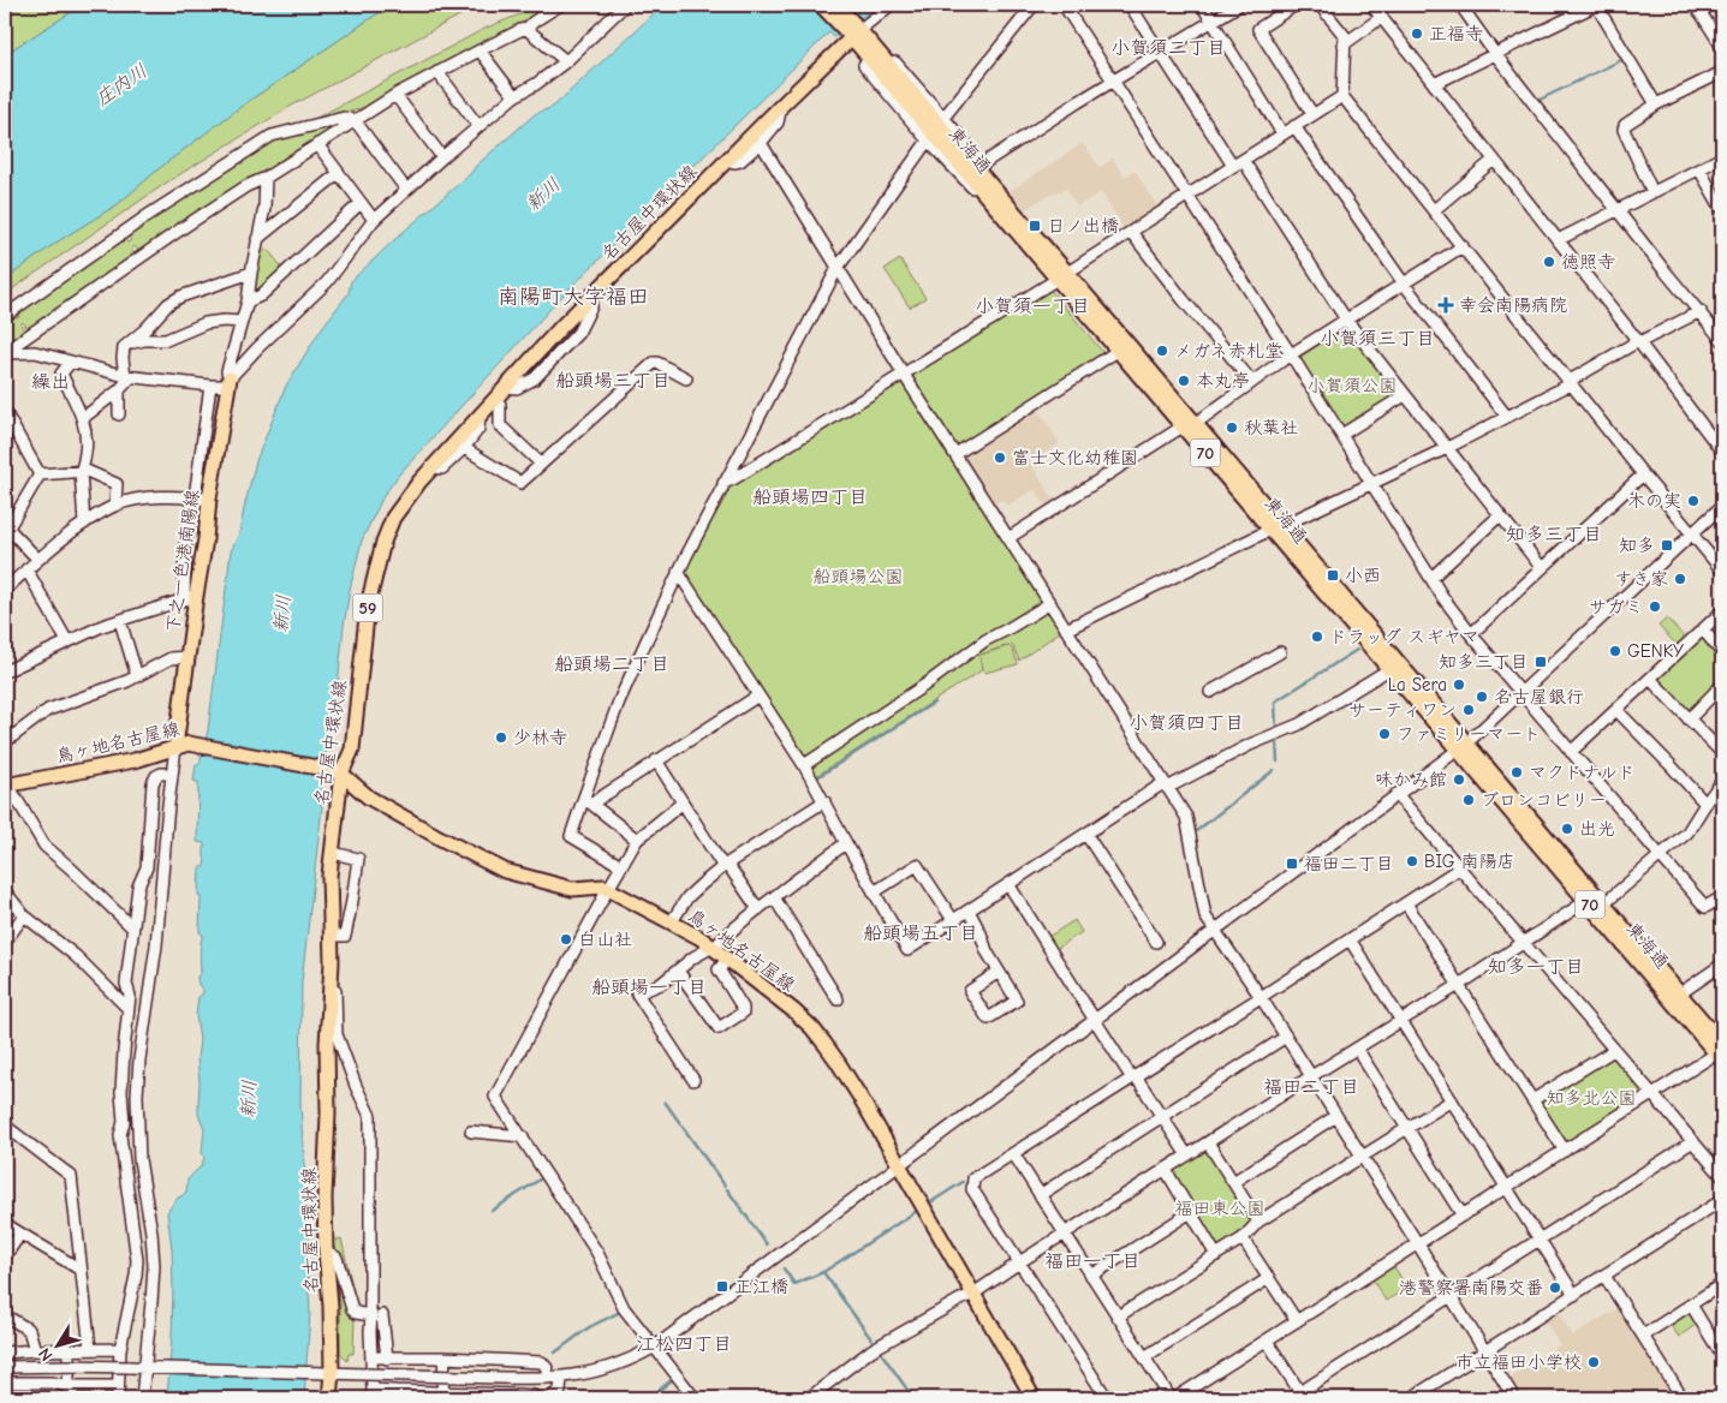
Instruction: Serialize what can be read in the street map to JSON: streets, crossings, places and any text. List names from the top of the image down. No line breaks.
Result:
{"streets":{"main road":["東海通","名古屋中環状線","70","下之一色港南陽線","59","鳥ヶ地名古屋線"]},"crossings":[["東海通","名古屋中環状線"],["名古屋中環状線","鳥ヶ地名古屋線"],["下之一色港南陽線","鳥ヶ地名古屋線"]],"districts":["小賀須二丁目","南陽町大字福田","小賀須一丁目","小賀須三丁目","船頭場三丁目","繰出","船頭場四丁目","知多三丁目","船頭場二丁目","小賀須四丁目","船頭場五丁目","知多一丁目","船頭場一丁目","福田二丁目","福田一丁目","江松四丁目"],"water":["庄内川","新川"],"parks":["小賀須公園","船頭場公園","知多北公園","福田東公園"],"places":{"other":["正福寺","徳照寺","メガネ赤札堂","本丸亭","秋葉社","富士文化幼稚園","木の実","すき家","サガミ","ドラッグ スギヤマ","GENKY","La Sera","名古屋銀行","サーティワン","ファミリーマート","少林寺","マクドナルド","味かみ館","ブロンコビリー","出光","BIG 南陽店","白山社","港警察署南陽交番","市立福田小学校"],"transit":["日ノ出橋","知多","小西","知多三丁目","福田二丁目","正江橋"],"health":["幸会南陽病院"]},"north":"bottom left"}
